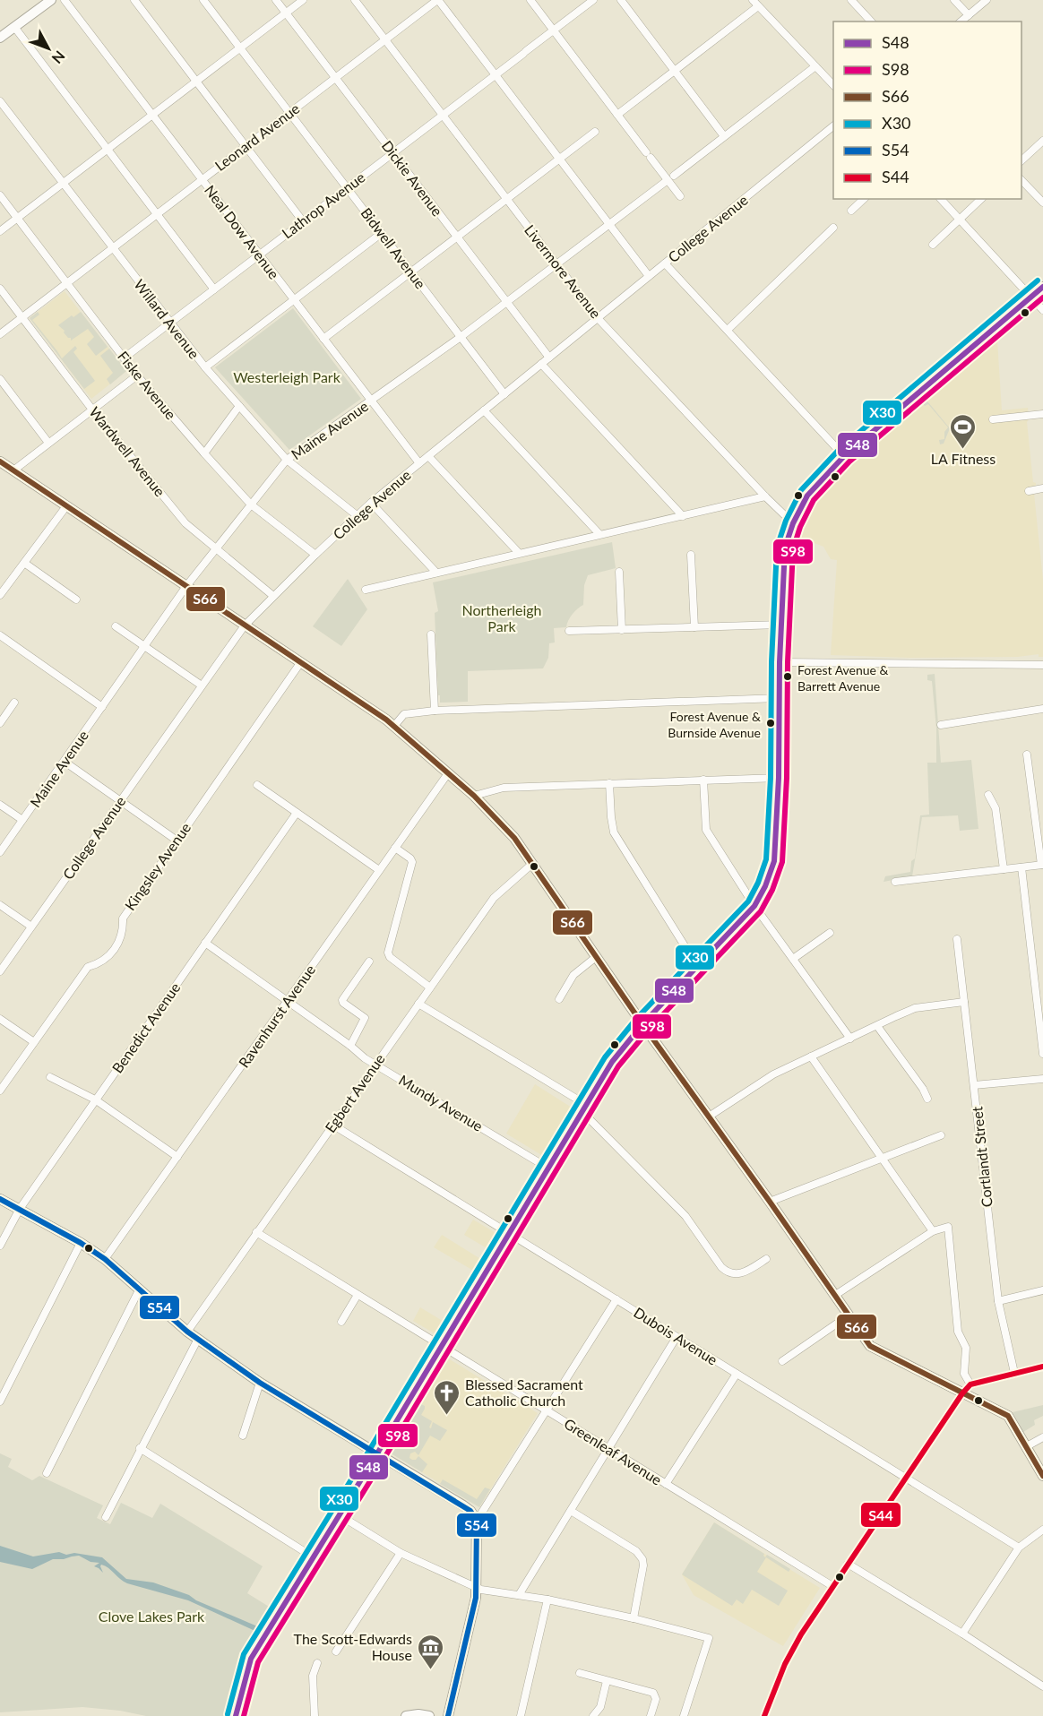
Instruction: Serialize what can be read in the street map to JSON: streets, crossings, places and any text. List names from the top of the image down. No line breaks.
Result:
{"streets":{"street":["Leonard Avenue","Dickie Avenue","Lathrop Avenue","College Avenue","Neal Dow Avenue","Bidwell Avenue","Livermore Avenue","Willard Avenue","Fiske Avenue","Maine Avenue","Wardwell Avenue","Kingsley Avenue","Ravenhurst Avenue","Benedict Avenue","Egbert Avenue","Mundy Avenue","Cortlandt Street","Dubois Avenue","Greenleaf Avenue"]},"crossings":[["Leonard Avenue","Dickie Avenue"],["Leonard Avenue","Neal Dow Avenue"],["Leonard Avenue","Bidwell Avenue"],["Leonard Avenue","Livermore Avenue"],["Leonard Avenue","Willard Avenue"],["Leonard Avenue","Fiske Avenue"],["Leonard Avenue","Wardwell Avenue"],["Dickie Avenue","Lathrop Avenue"],["Dickie Avenue","College Avenue"],["Dickie Avenue","Maine Avenue"],["Lathrop Avenue","Neal Dow Avenue"],["Lathrop Avenue","Bidwell Avenue"],["Lathrop Avenue","Livermore Avenue"],["Lathrop Avenue","Willard Avenue"],["Lathrop Avenue","Fiske Avenue"],["College Avenue","Neal Dow Avenue"],["College Avenue","Bidwell Avenue"],["College Avenue","Livermore Avenue"],["College Avenue","Willard Avenue"],["College Avenue","Fiske Avenue"],["College Avenue","Wardwell Avenue"],["Neal Dow Avenue","Maine Avenue"],["Bidwell Avenue","Maine Avenue"],["Livermore Avenue","Maine Avenue"],["Willard Avenue","Maine Avenue"],["Fiske Avenue","Maine Avenue"],["Maine Avenue","Wardwell Avenue"],["Ravenhurst Avenue","Mundy Avenue"],["Benedict Avenue","Mundy Avenue"],["Egbert Avenue","Mundy Avenue"],["Egbert Avenue","Dubois Avenue"],["Egbert Avenue","Greenleaf Avenue"]],"parks":["Westerleigh Park","Northerleigh Park","Clove Lakes Park"],"places":{"sports":["LA Fitness"],"other":["Forest Avenue & Barrett Avenue","Forest Avenue & Burnside Avenue"],"church":["Blessed Sacrament Catholic Church"],"museum":["The Scott-Edwards House"]},"lines":["transit line X30","transit line S48","transit line S98","transit line S66","transit line S54","transit line S44"],"legend":["S48","S98","S66","X30","S54","S44"],"north":"bottom right"}
